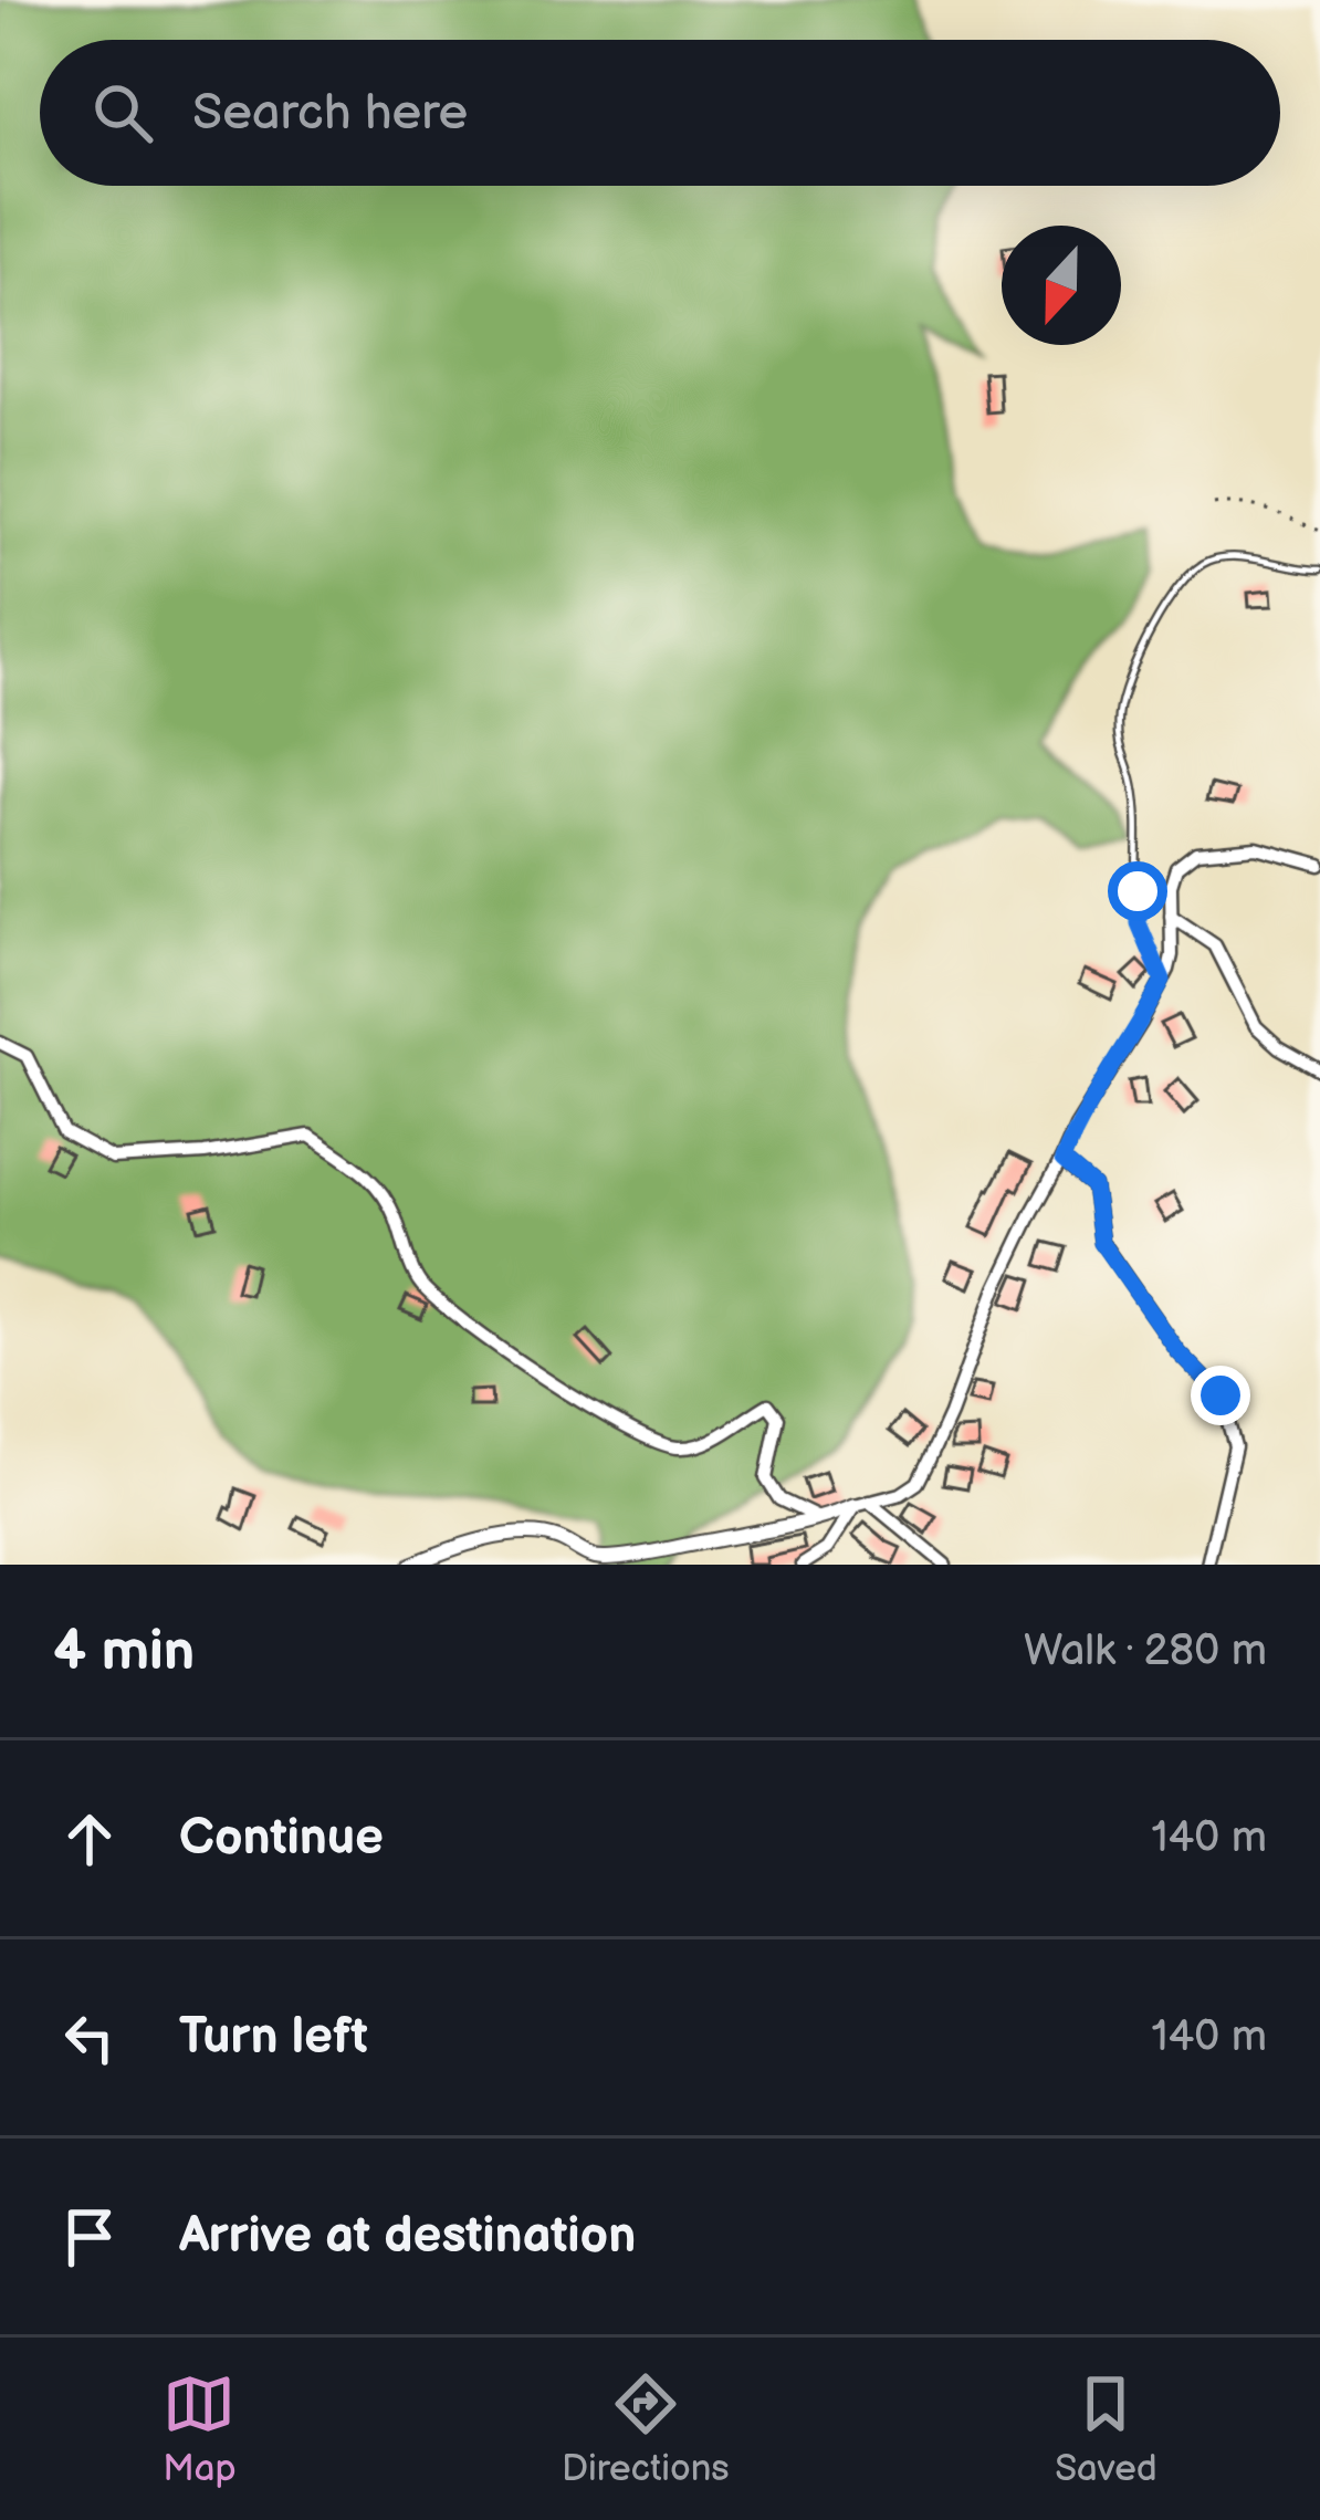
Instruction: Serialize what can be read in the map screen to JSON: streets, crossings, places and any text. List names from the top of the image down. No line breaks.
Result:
{"north":"bottom","page":{"search":"Search here","heading":["4 min","Walk · 280 m"],"list":[["Continue","140 m"],["Turn left","140 m"],"Arrive at destination"],"nav":["Map","Directions","Saved"]}}
